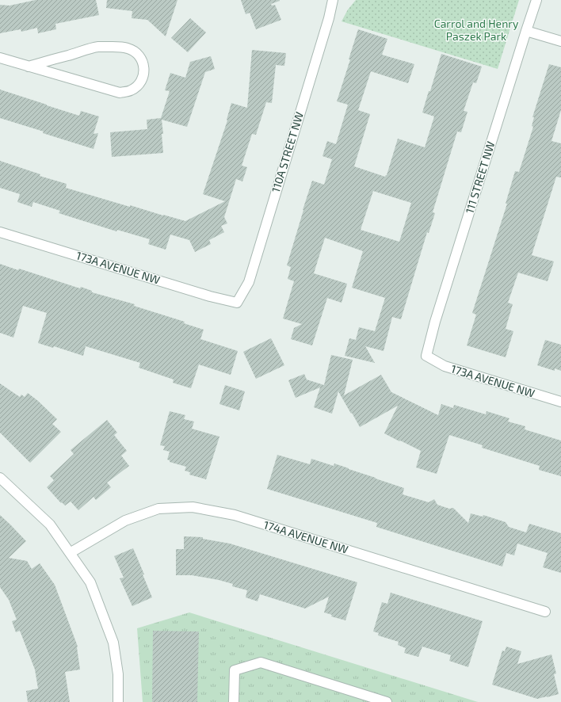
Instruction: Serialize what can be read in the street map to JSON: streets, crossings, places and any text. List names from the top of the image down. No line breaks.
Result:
{"streets":{"street":["110A STREET NW","111 STREET NW","173A AVENUE NW","174A AVENUE NW"]},"crossings":[["110A STREET NW","173A AVENUE NW"],["111 STREET NW","173A AVENUE NW"]],"parks":["Carrol and Henry Paszek Park"]}
